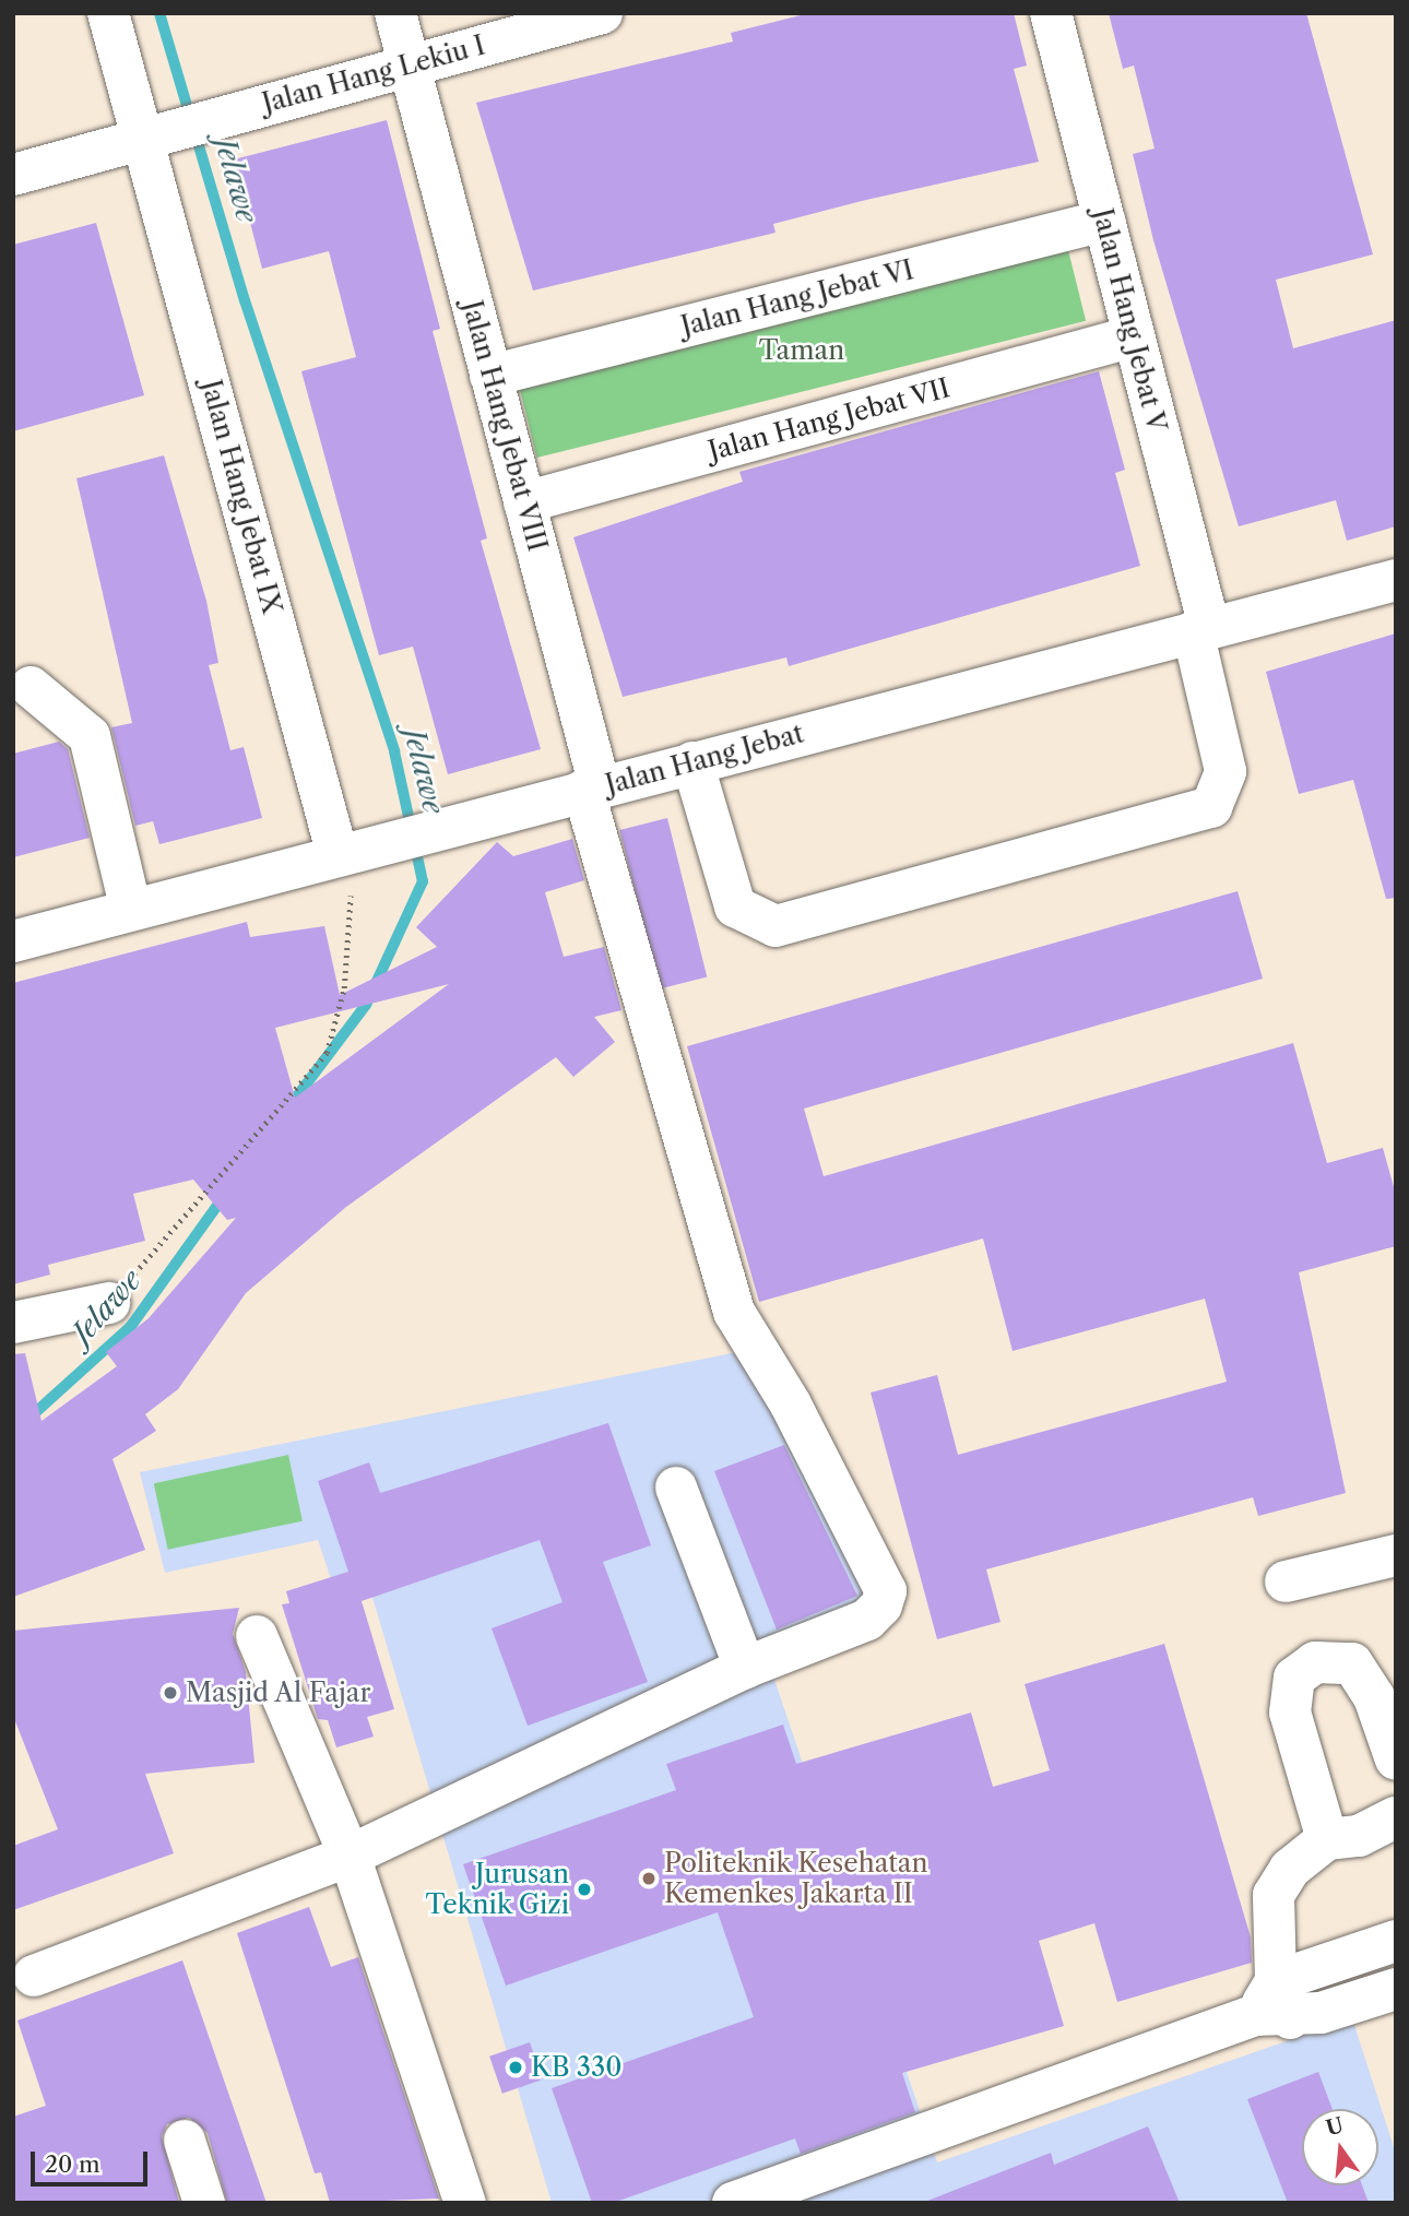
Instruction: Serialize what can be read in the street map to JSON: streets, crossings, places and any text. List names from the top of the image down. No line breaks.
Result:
{"streets":{"street":["Jalan Hang Lekiu I","Jalan Hang Jebat VI","Jalan Hang Jebat V","Jalan Hang Jebat VII","Jalan Hang Jebat VIII","Jalan Hang Jebat IX","Jalan Hang Jebat"]},"crossings":[["Jalan Hang Lekiu I","Jalan Hang Jebat VIII"],["Jalan Hang Lekiu I","Jalan Hang Jebat IX"],["Jalan Hang Jebat VI","Jalan Hang Jebat V"],["Jalan Hang Jebat VI","Jalan Hang Jebat VIII"],["Jalan Hang Jebat V","Jalan Hang Jebat VII"],["Jalan Hang Jebat V","Jalan Hang Jebat"],["Jalan Hang Jebat VII","Jalan Hang Jebat VIII"],["Jalan Hang Jebat VIII","Jalan Hang Jebat"],["Jalan Hang Jebat IX","Jalan Hang Jebat"]],"water":["Jelawe"],"parks":["Taman"],"places":["Masjid Al Fajar","Politeknik Kesehatan Kemenkes Jakarta II","Jurusan Teknik Gizi","KB 330"],"scale_bar":"20 m","north":"top"}
